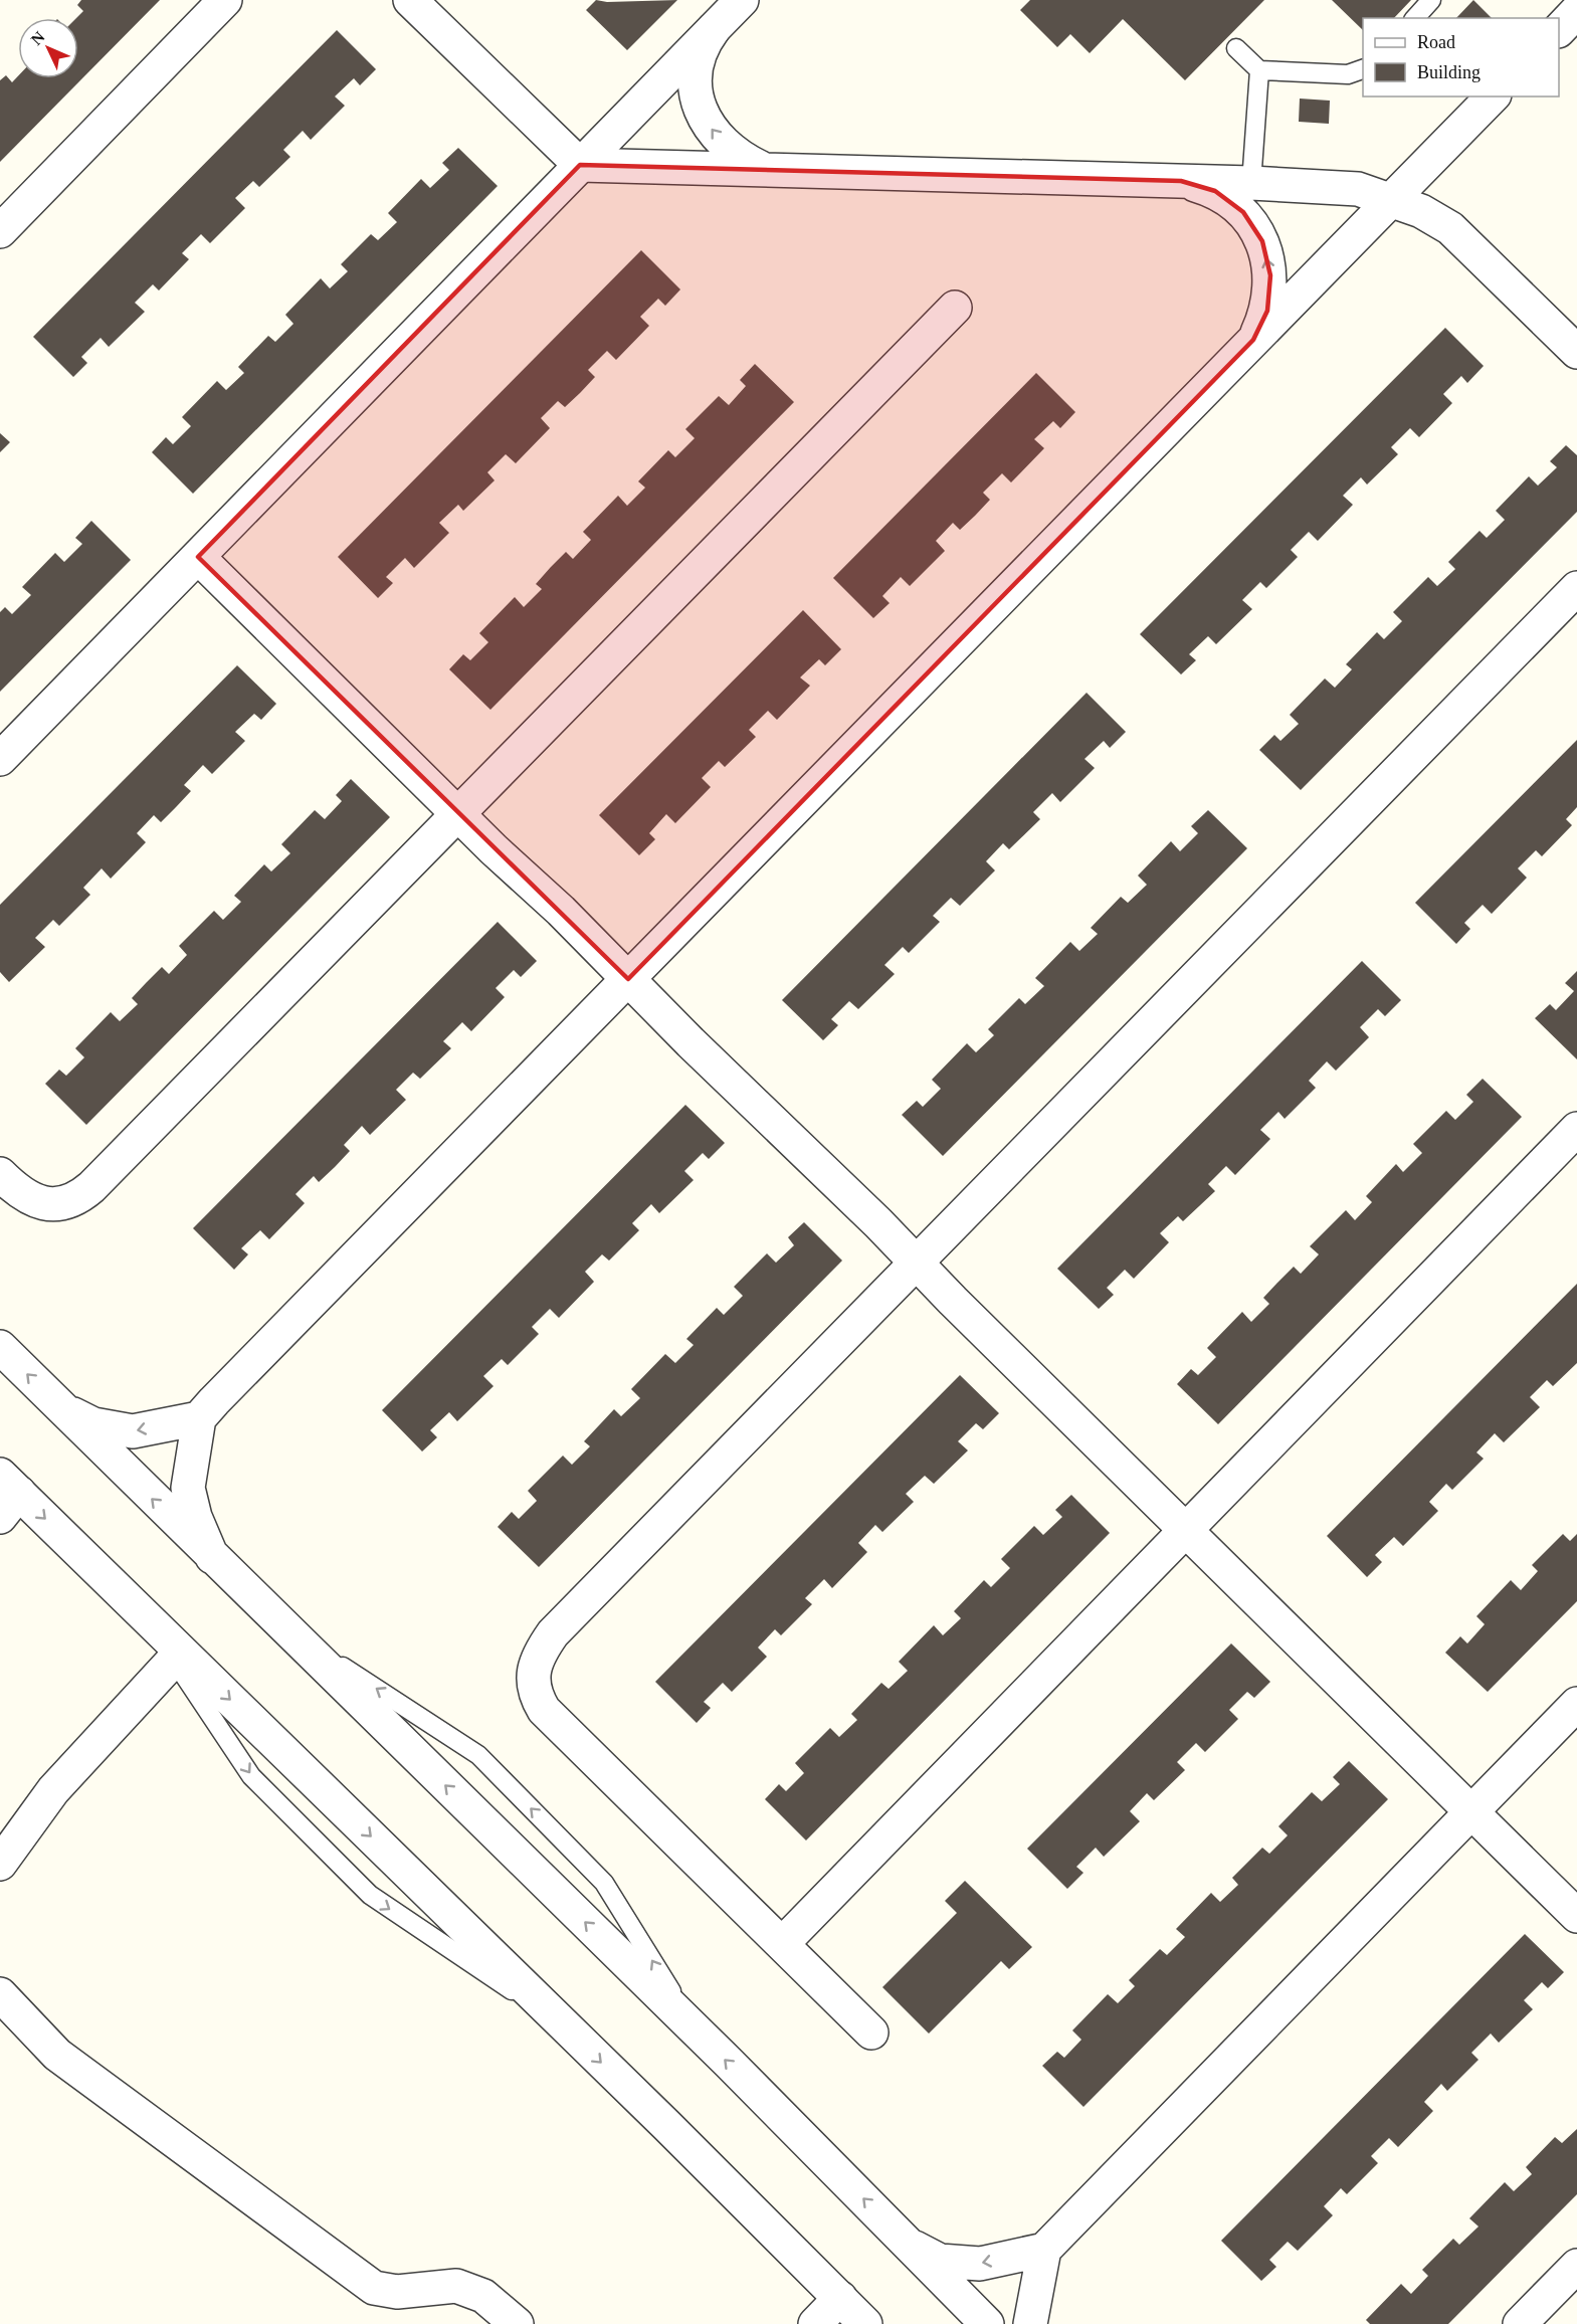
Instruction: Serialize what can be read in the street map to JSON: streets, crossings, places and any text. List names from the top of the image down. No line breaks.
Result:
{"legend":["Road","Building"],"north":"top left"}
